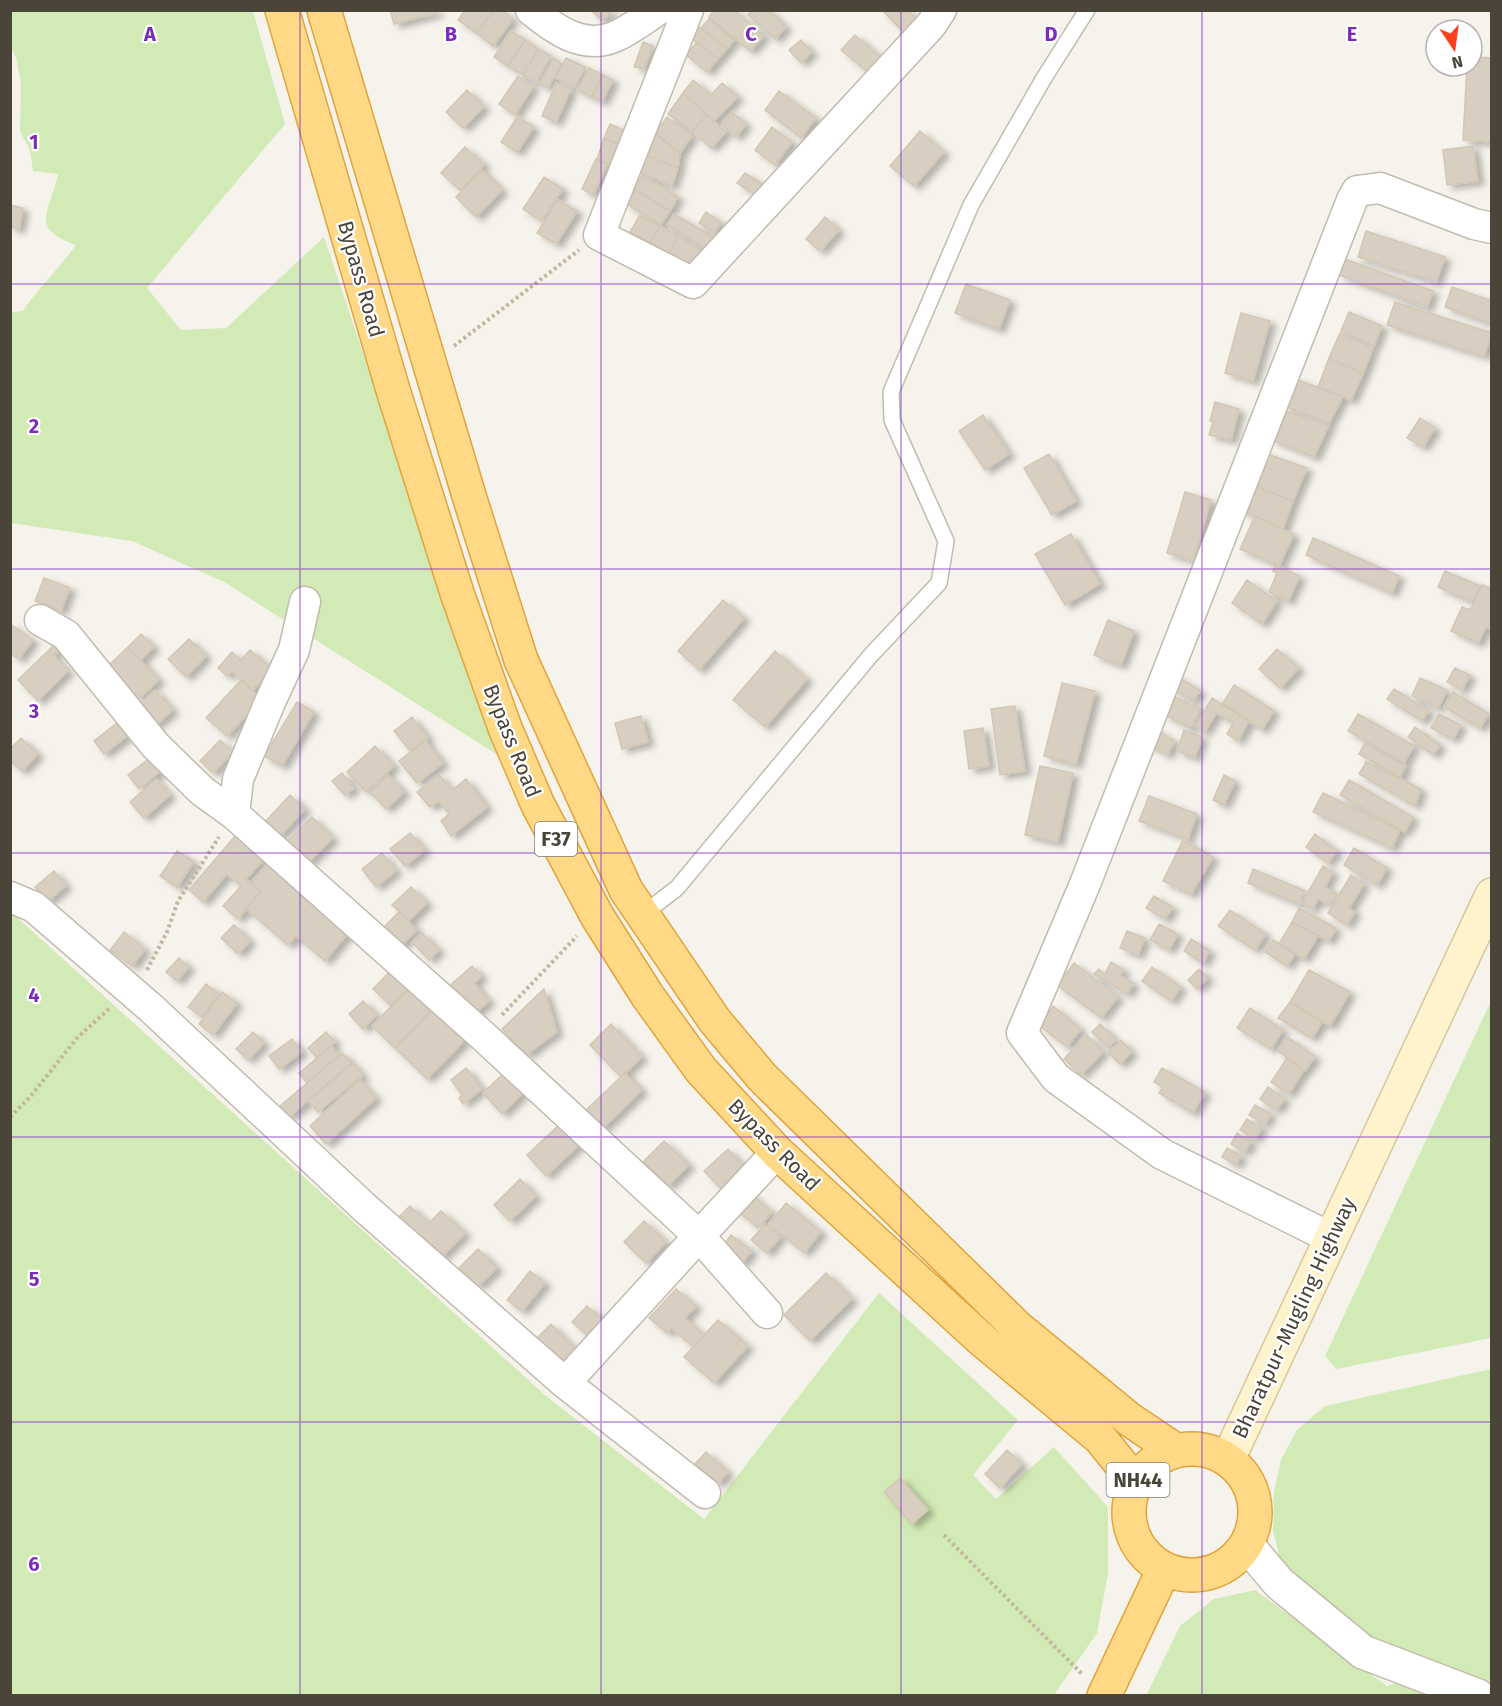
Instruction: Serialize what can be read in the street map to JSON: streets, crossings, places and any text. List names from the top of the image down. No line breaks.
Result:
{"streets":{"highway":["Bypass Road","F37","Bharatpur-Mugling Highway","NH44"]},"crossings":[["Bypass Road","Bharatpur-Mugling Highway"],["Bypass Road","NH44"],["Bharatpur-Mugling Highway","NH44"]],"north":"bottom","grid":{"columns":["A","B","C","D","E"],"rows":["1","2","3","4","5","6"]}}
